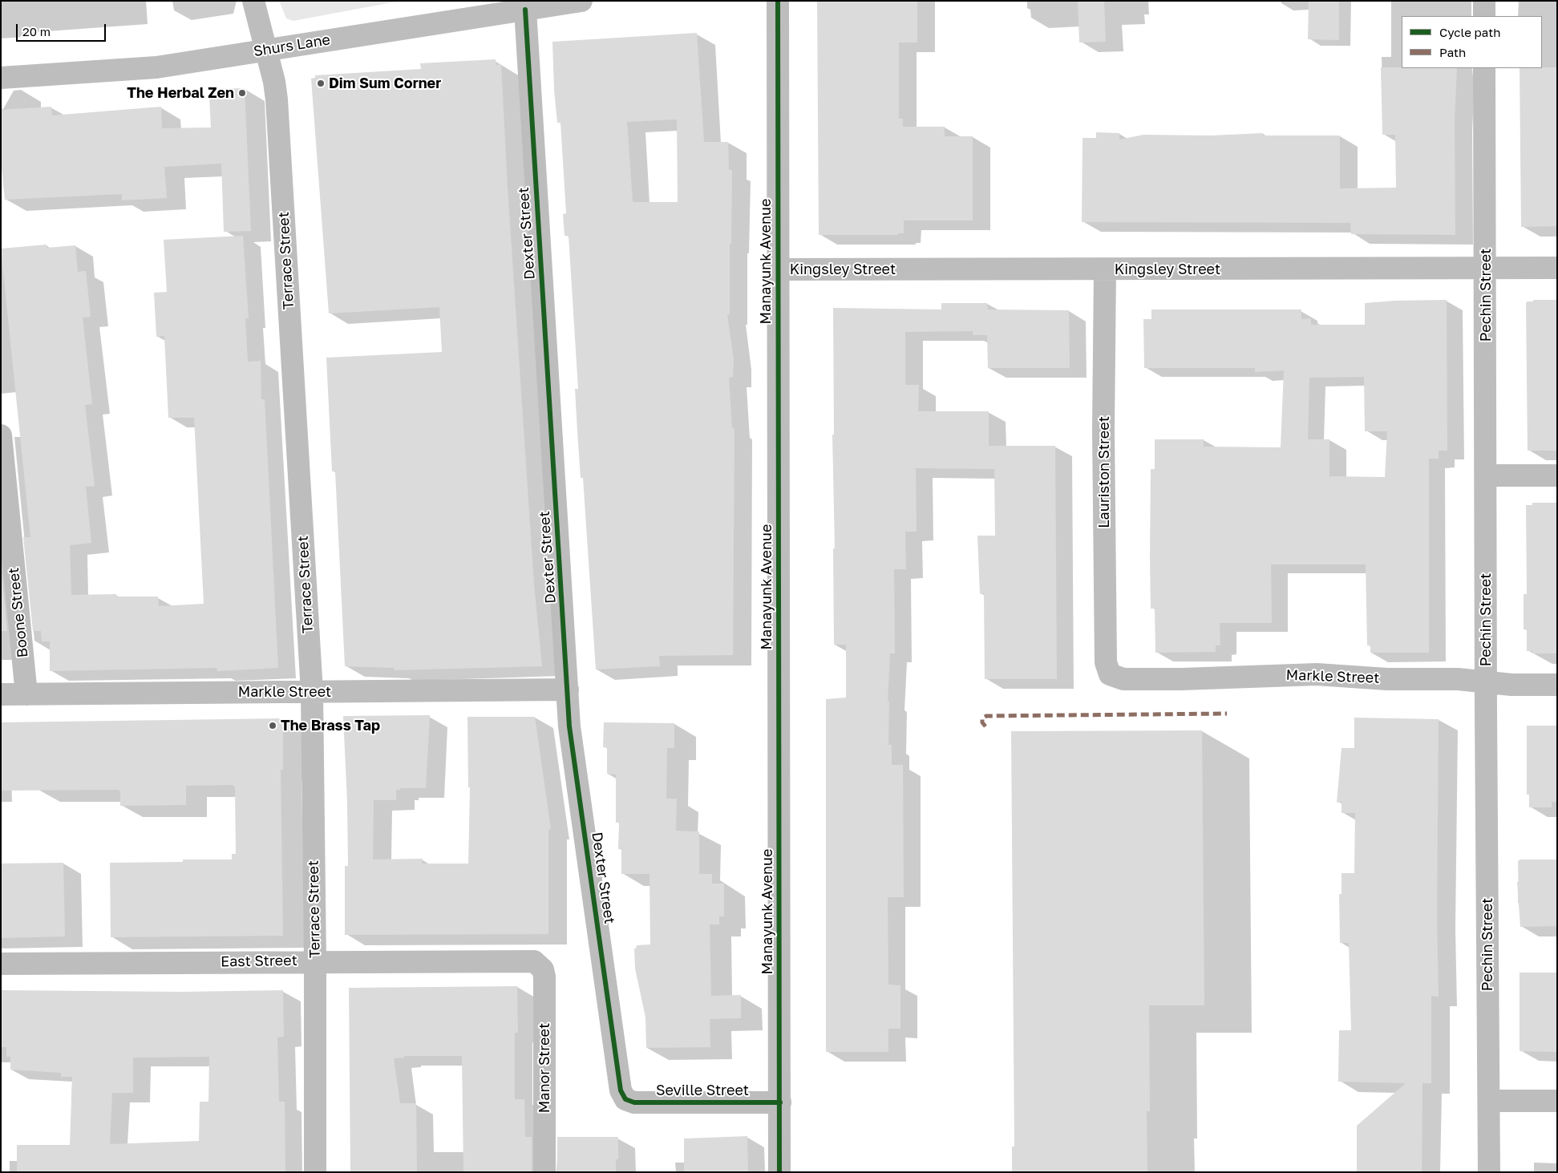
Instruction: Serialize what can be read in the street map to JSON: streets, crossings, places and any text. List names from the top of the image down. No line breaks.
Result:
{"streets":{"street":["Shurs Lane","Dexter Street","Terrace Street","Manayunk Avenue","Kingsley Street","Pechin Street","Lauriston Street","Boone Street","Markle Street","East Street","Manor Street","Seville Street"]},"crossings":[["Shurs Lane","Dexter Street"],["Shurs Lane","Terrace Street"],["Dexter Street","Markle Street"],["Dexter Street","Seville Street"],["Terrace Street","Markle Street"],["Terrace Street","East Street"],["Manayunk Avenue","Kingsley Street"],["Manayunk Avenue","Seville Street"],["Kingsley Street","Pechin Street"],["Kingsley Street","Lauriston Street"],["Pechin Street","Markle Street"],["Lauriston Street","Markle Street"],["Boone Street","Markle Street"],["East Street","Manor Street"]],"places":["Dim Sum Corner","The Herbal Zen","The Brass Tap"],"legend":["Cycle path","Path"],"scale_bar":"20 m"}
